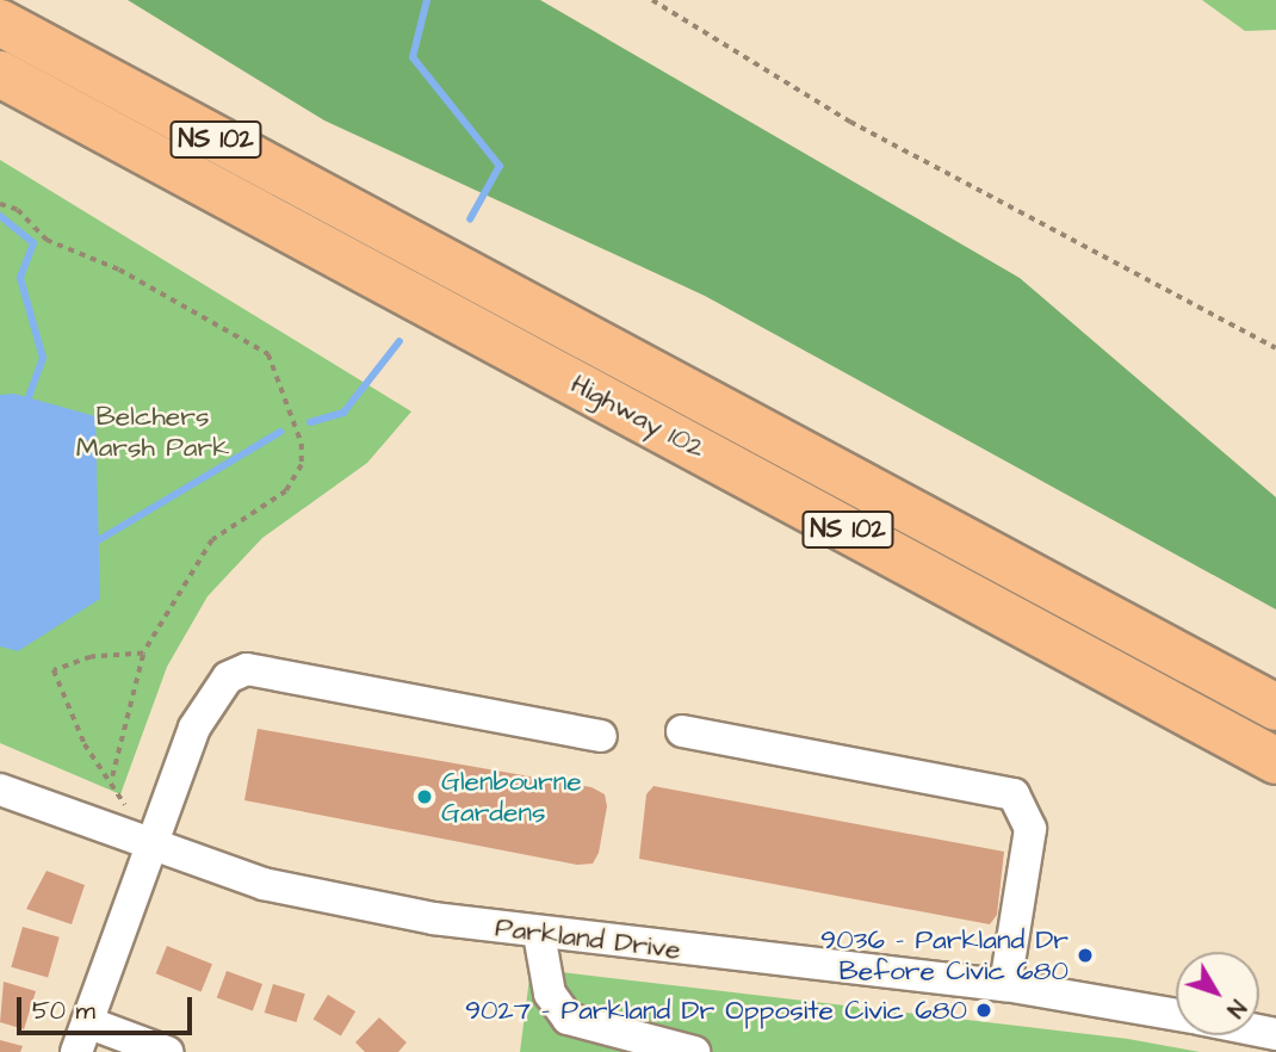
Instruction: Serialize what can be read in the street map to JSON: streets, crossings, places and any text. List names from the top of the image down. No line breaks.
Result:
{"streets":{"highway":["NS 102","Highway 102"],"street":["Parkland Drive"]},"parks":["Belchers Marsh Park"],"places":["Glenbourne Gardens","9036 - Parkland Dr Before Civic 680","9027 - Parkland Dr Opposite Civic 680"],"scale_bar":"50 m","north":"bottom right"}
